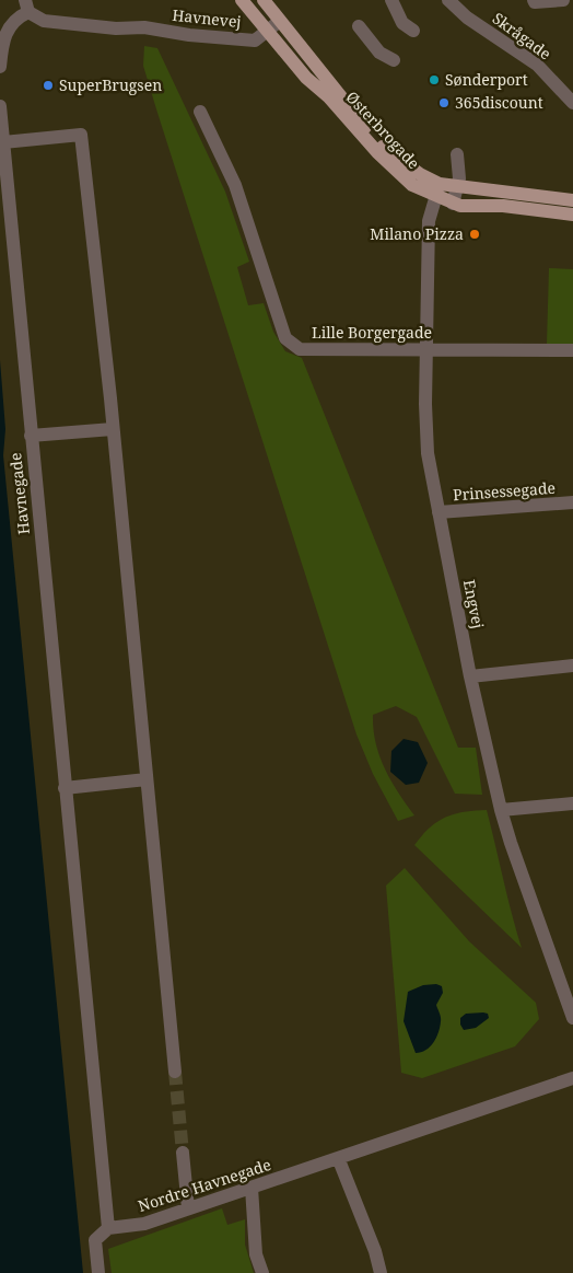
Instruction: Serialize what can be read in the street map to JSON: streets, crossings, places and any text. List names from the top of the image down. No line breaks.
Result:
{"streets":{"main road":["Østerbrogade"],"street":["Havnevej","Skrågade","Lille Borgergade","Prinsessegade","Havnegade","Engvej","Nordre Havnegade"]},"crossings":[["Havnevej","Østerbrogade"],["Østerbrogade","Engvej"],["Lille Borgergade","Engvej"],["Prinsessegade","Engvej"]],"places":["Sønderport","SuperBrugsen","365discount","Milano Pizza"]}
